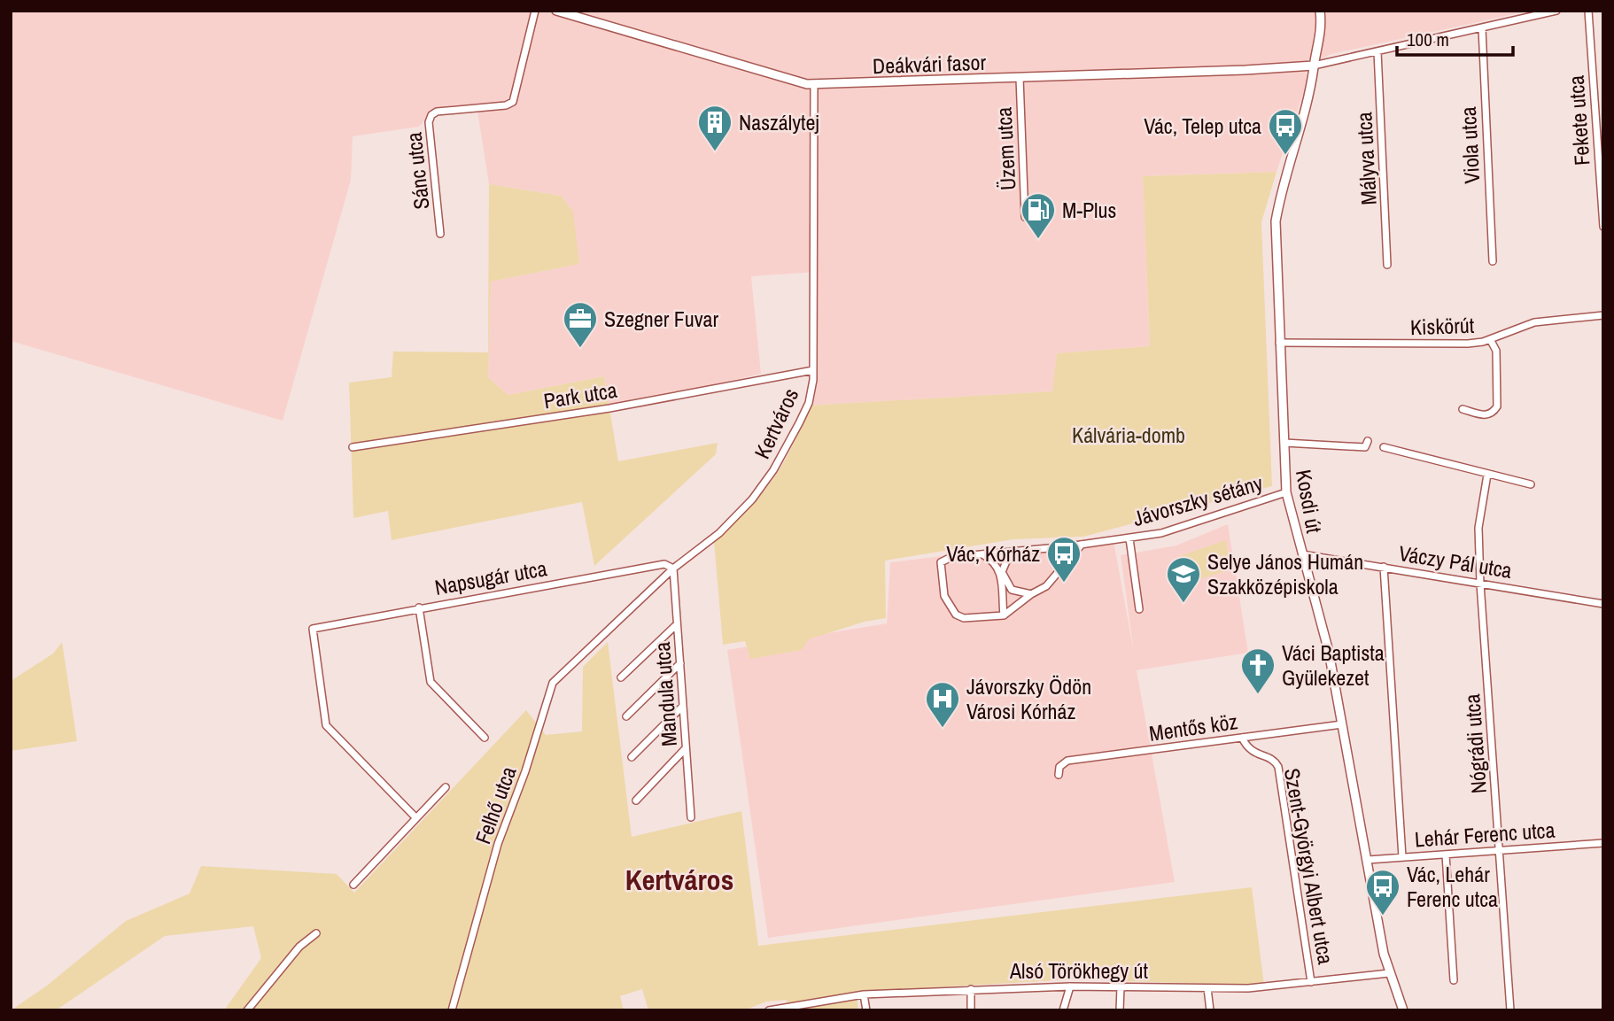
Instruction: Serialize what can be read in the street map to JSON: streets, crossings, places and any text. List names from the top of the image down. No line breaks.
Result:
{"streets":{"street":["Deákvári fasor","Fekete utca","Viola utca","Üzem utca","Mályva utca","Sánc utca","Kiskörút","Park utca","Kertváros","Jávorszky sétány","Kosdi út","Váczy Pál utca","Napsugár utca","Mandula utca","Mentős köz","Nógrádi utca","Felhő utca","Lehár Ferenc utca","Szent-Györgyi Albert utca","Alsó Törökhegy út"]},"crossings":[["Deákvári fasor","Üzem utca"],["Deákvári fasor","Kertváros"],["Deákvári fasor","Kosdi út"],["Kiskörút","Kosdi út"],["Park utca","Kertváros"],["Kertváros","Napsugár utca"],["Kertváros","Mandula utca"],["Kertváros","Felhő utca"],["Jávorszky sétány","Kosdi út"],["Kosdi út","Váczy Pál utca"],["Kosdi út","Mentős köz"],["Kosdi út","Lehár Ferenc utca"],["Kosdi út","Alsó Törökhegy út"],["Váczy Pál utca","Nógrádi utca"],["Napsugár utca","Mandula utca"],["Mentős köz","Szent-Györgyi Albert utca"],["Nógrádi utca","Lehár Ferenc utca"],["Szent-Györgyi Albert utca","Alsó Törökhegy út"]],"districts":["Kertváros"],"parks":["Kálvária-domb"],"places":{"building":["Naszálytej"],"bus stop":["Vác, Telep utca","Vác, Kórház","Vác, Lehár Ferenc utca"],"fuel station":["M-Plus"],"office":["Szegner Fuvar"],"school or university":["Selye János Humán Szakközépiskola"],"church":["Váci Baptista Gyülekezet"],"hospital":["Jávorszky Ödön Városi Kórház"]},"scale_bar":"100 m"}
